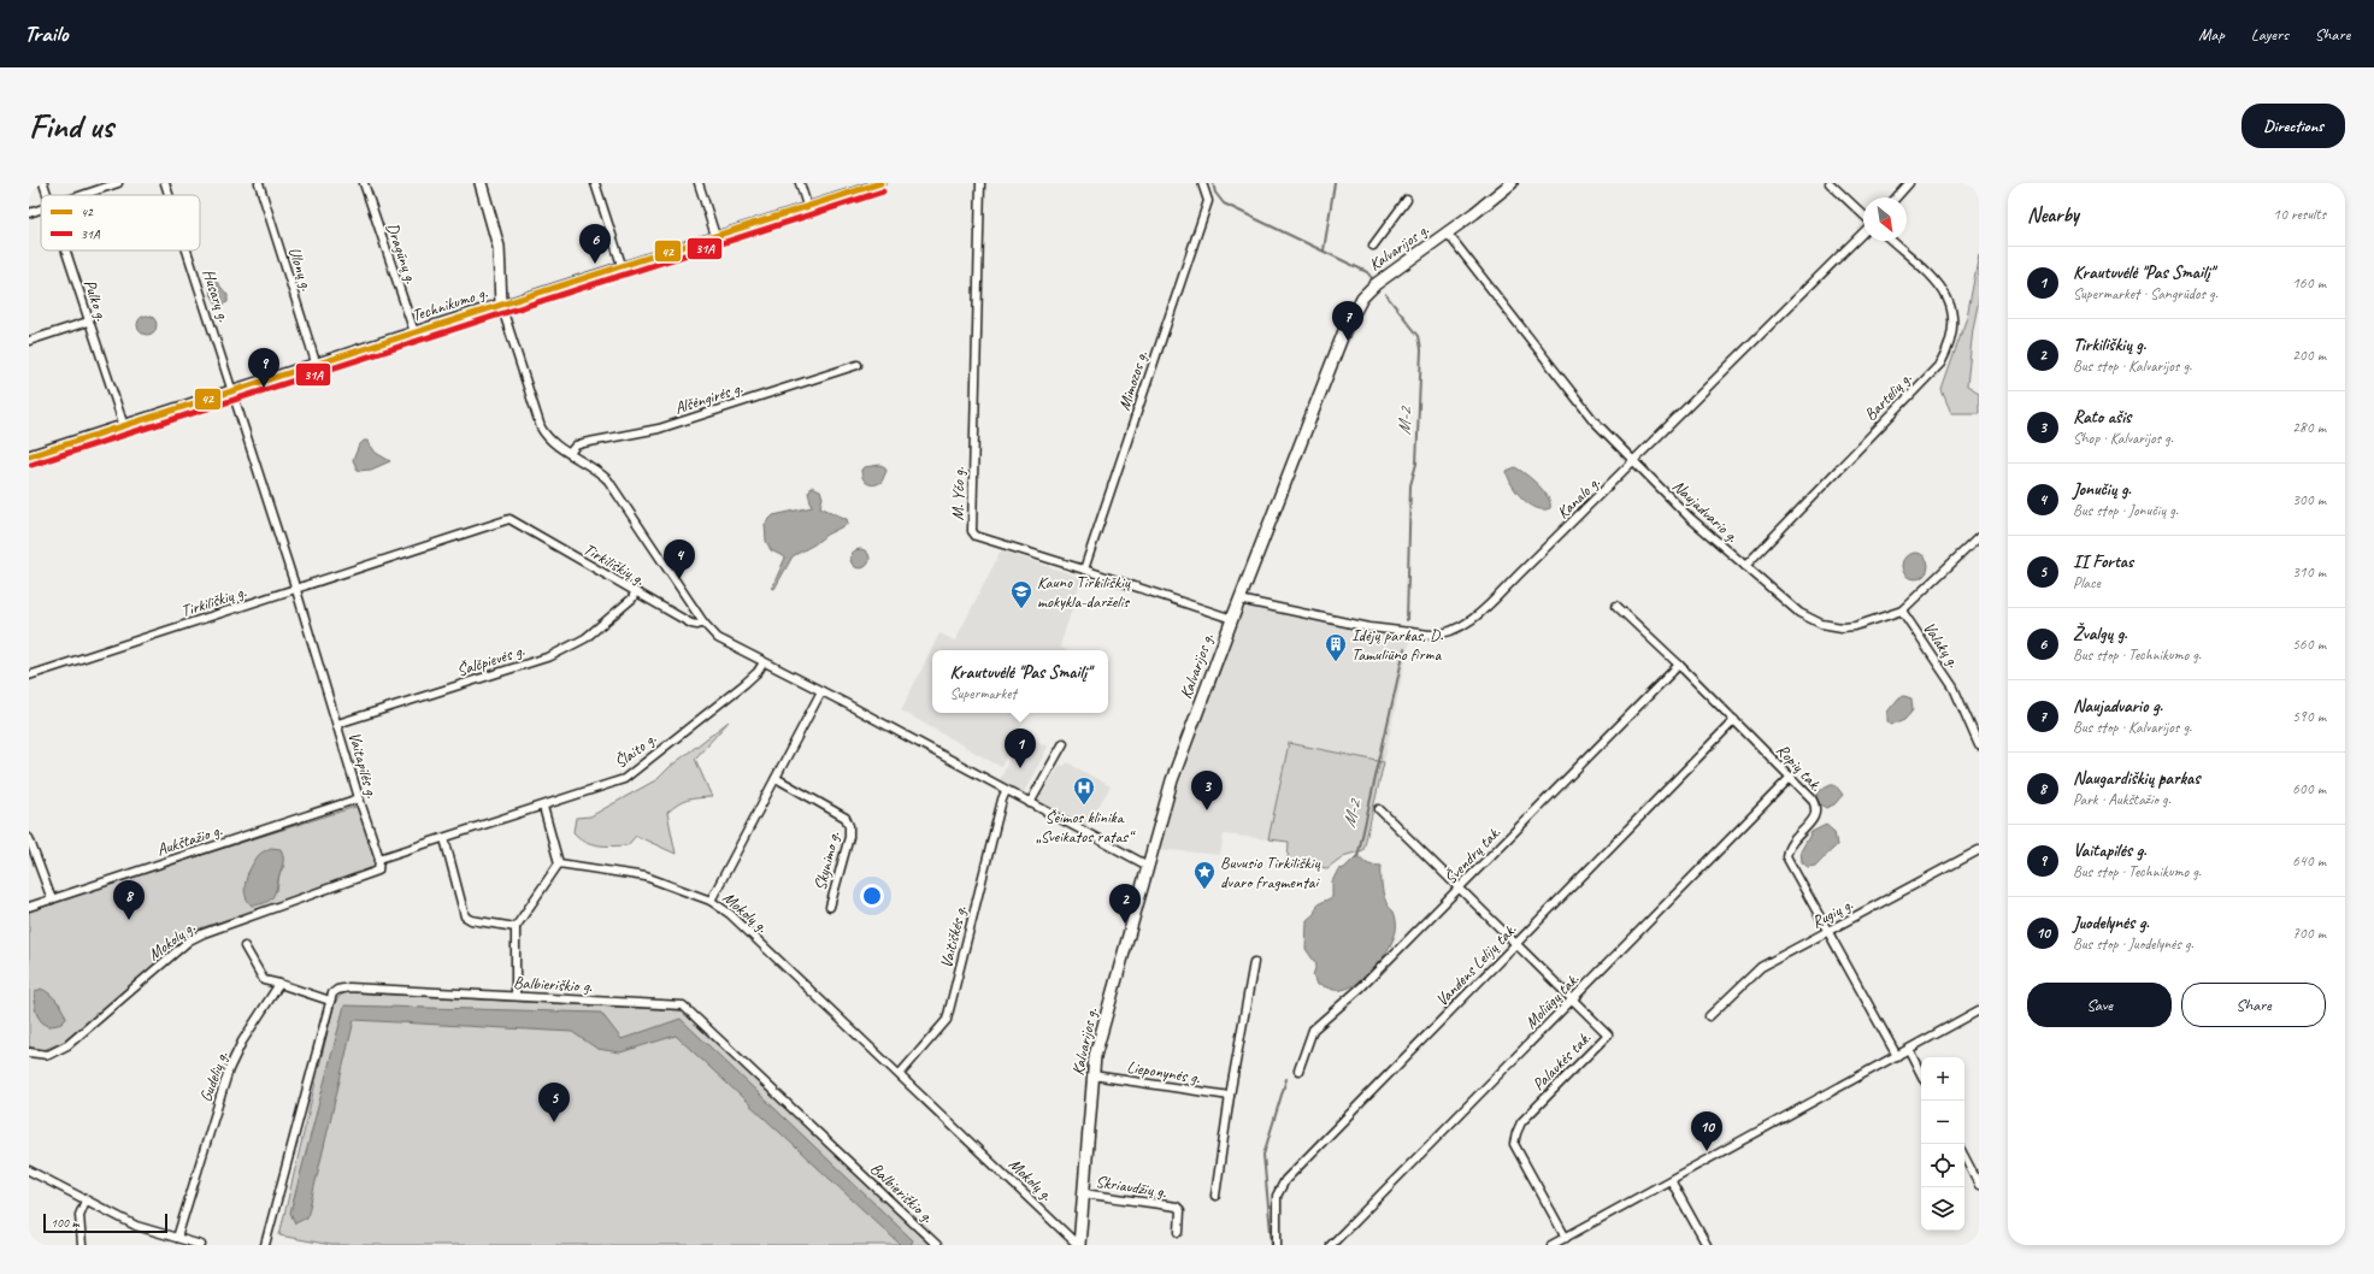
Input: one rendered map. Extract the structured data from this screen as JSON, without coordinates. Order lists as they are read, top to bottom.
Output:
{
  "streets": {
    "main road": ["Kalvarijos g.", "Technikumo g."],
    "street": [
      "Dragūnų g.",
      "Ulonų g.",
      "Husarų g.",
      "Pulko g.",
      "Mimozos g.",
      "Bartelių g.",
      "Alšėngirės g.",
      "M. Yčo g.",
      "Kanalo g.",
      "Naujadvario g.",
      "Tirkiliškių g.",
      "Valakų g.",
      "Šalčpievės g.",
      "Šlaito g.",
      "Vaitapilės g.",
      "Ropių tak.",
      "Aukštažio g.",
      "Švendrų tak.",
      "Skynimo g.",
      "Mokolų g.",
      "Rugių g.",
      "Vaitiškės g.",
      "Vandens Lelijų tak.",
      "Balbieriškio g.",
      "Moliūgų tak.",
      "Palaukės tak.",
      "Lieponynės g.",
      "Gudelių g.",
      "Skriaudžių g."
    ]
  },
  "crossings": [
    ["Kalvarijos g.", "M. Yčo g."],
    ["Kalvarijos g.", "Kanalo g."],
    ["Kalvarijos g.", "Naujadvario g."],
    ["Kalvarijos g.", "Mokolų g."],
    ["Kalvarijos g.", "Lieponynės g."],
    ["Kalvarijos g.", "Skriaudžių g."],
    ["Dragūnų g.", "Technikumo g."],
    ["Ulonų g.", "Technikumo g."],
    ["Husarų g.", "Technikumo g."],
    ["Husarų g.", "Vaitapilės g."],
    ["Pulko g.", "Technikumo g."],
    ["Technikumo g.", "Vaitapilės g."],
    ["Mimozos g.", "M. Yčo g."],
    ["Bartelių g.", "Naujadvario g."],
    ["Kanalo g.", "Naujadvario g."],
    ["Naujadvario g.", "Valakų g."],
    ["Tirkiliškių g.", "Šalčpievės g."],
    ["Tirkiliškių g.", "Vaitapilės g."],
    ["Šalčpievės g.", "Vaitapilės g."],
    ["Vaitapilės g.", "Aukštažio g."],
    ["Vaitapilės g.", "Mokolų g."],
    ["Ropių tak.", "Švendrų tak."],
    ["Ropių tak.", "Rugių g."],
    ["Ropių tak.", "Vandens Lelijų tak."],
    ["Ropių tak.", "Moliūgų tak."],
    ["Švendrų tak.", "Palaukės tak."],
    ["Mokolų g.", "Vaitiškės g."],
    ["Vandens Lelijų tak.", "Palaukės tak."],
    ["Moliūgų tak.", "Palaukės tak."]
  ],
  "water": ["M-2"],
  "places": {
    "school or university": ["Kauno Tirkiliškių mokykla-darželis"],
    "building": ["Idėjų parkas, D. Tamuliūno firma"],
    "hospital": ["Šeimos klinika „Sveikatos ratas“"],
    "place": ["Buvusio Tirkiliškių dvaro fragmentai"]
  },
  "lines": ["transit line 42", "transit line 31A"],
  "legend": ["42", "31A"],
  "scale_bar": "100 m",
  "north": "bottom right",
  "page": {
    "header": "Trailo",
    "nav": ["Map", "Layers", "Share"],
    "buttons": [
      "Directions",
      ["Save", "Share"]
    ],
    "title": "Find us",
    "heading": ["Nearby", "10 results"],
    "pins": [
      "6",
      "7",
      "9",
      "4",
      "1",
      "3",
      "8",
      "2",
      "5",
      "10"
    ],
    "list": [
      {
        "mark": "1",
        "name": "Krautuvėlė \"Pas Smailį\"",
        "note": "Supermarket · Sangrūdos g.",
        "value": "160 m"
      },
      {
        "mark": "2",
        "name": "Tirkiliškių g.",
        "note": "Bus stop · Kalvarijos g.",
        "value": "200 m"
      },
      {
        "mark": "3",
        "name": "Rato ašis",
        "note": "Shop · Kalvarijos g.",
        "value": "280 m"
      },
      {
        "mark": "4",
        "name": "Jonučių g.",
        "note": "Bus stop · Jonučių g.",
        "value": "300 m"
      },
      {
        "mark": "5",
        "name": "II Fortas",
        "note": "Place",
        "value": "310 m"
      },
      {
        "mark": "6",
        "name": "Žvalgų g.",
        "note": "Bus stop · Technikumo g.",
        "value": "560 m"
      },
      {
        "mark": "7",
        "name": "Naujadvario g.",
        "note": "Bus stop · Kalvarijos g.",
        "value": "590 m"
      },
      {
        "mark": "8",
        "name": "Naugardiškių parkas",
        "note": "Park · Aukštažio g.",
        "value": "600 m"
      },
      {
        "mark": "9",
        "name": "Vaitapilės g.",
        "note": "Bus stop · Technikumo g.",
        "value": "640 m"
      },
      {
        "mark": "10",
        "name": "Juodelynės g.",
        "note": "Bus stop · Juodelynės g.",
        "value": "700 m"
      }
    ],
    "popup": ["Krautuvėlė \"Pas Smailį\"", "Supermarket"],
    "map_buttons": ["+", "−"],
    "scale": "100 m"
  }
}
